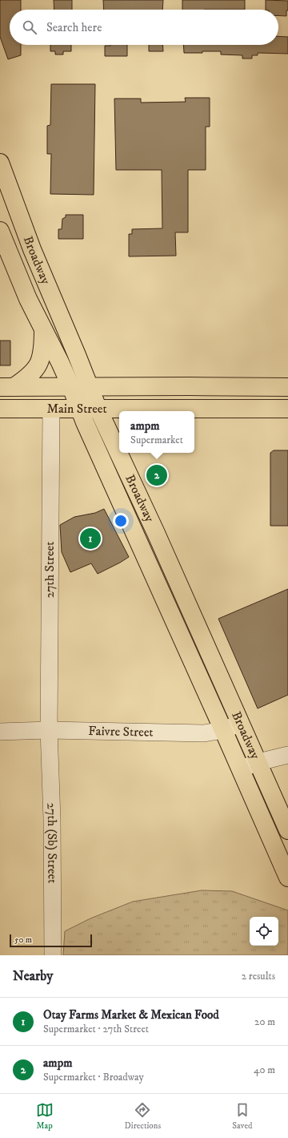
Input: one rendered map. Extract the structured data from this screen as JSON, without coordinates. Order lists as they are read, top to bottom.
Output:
{
  "streets": {
    "main road": ["Broadway", "Main Street"],
    "street": ["27th Street", "Faivre Street", "27th (Sb) Street"]
  },
  "crossings": [
    ["Broadway", "Main Street"],
    ["Broadway", "Faivre Street"],
    ["Main Street", "27th Street"],
    ["27th Street", "Faivre Street"],
    ["27th Street", "27th (Sb) Street"],
    ["Faivre Street", "27th (Sb) Street"]
  ],
  "scale_bar": "50 m",
  "page": {
    "search": "Search here",
    "popup": ["ampm", "Supermarket"],
    "pins": ["2", "1"],
    "scale": "50 m",
    "heading": ["Nearby", "2 results"],
    "list": [
      {
        "mark": "1",
        "name": "Otay Farms Market & Mexican Food",
        "note": "Supermarket · 27th Street",
        "value": "20 m"
      },
      {
        "mark": "2",
        "name": "ampm",
        "note": "Supermarket · Broadway",
        "value": "40 m"
      }
    ],
    "nav": ["Map", "Directions", "Saved"]
  }
}
